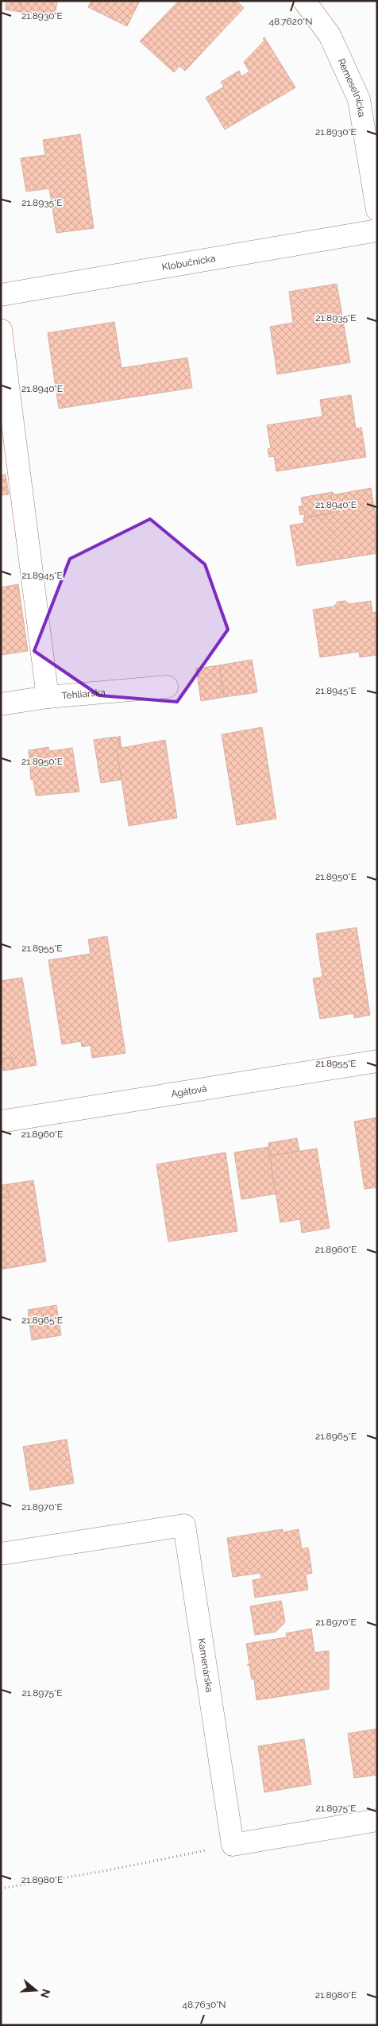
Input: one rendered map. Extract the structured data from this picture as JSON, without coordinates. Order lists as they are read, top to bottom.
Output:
{
  "streets": {
    "street": [
      "Remeselnícka",
      "Klobučnícka",
      "Tehliarska",
      "Agátová",
      "Kamenárska"
    ]
  },
  "north": "right",
  "coordinates": [
    "21.8930°E",
    "48.7620°N",
    "21.8935°E",
    "21.8940°E",
    "21.8945°E",
    "21.8950°E",
    "21.8955°E",
    "21.8960°E",
    "21.8965°E",
    "21.8970°E",
    "21.8975°E",
    "21.8980°E",
    "48.7630°N"
  ]
}
